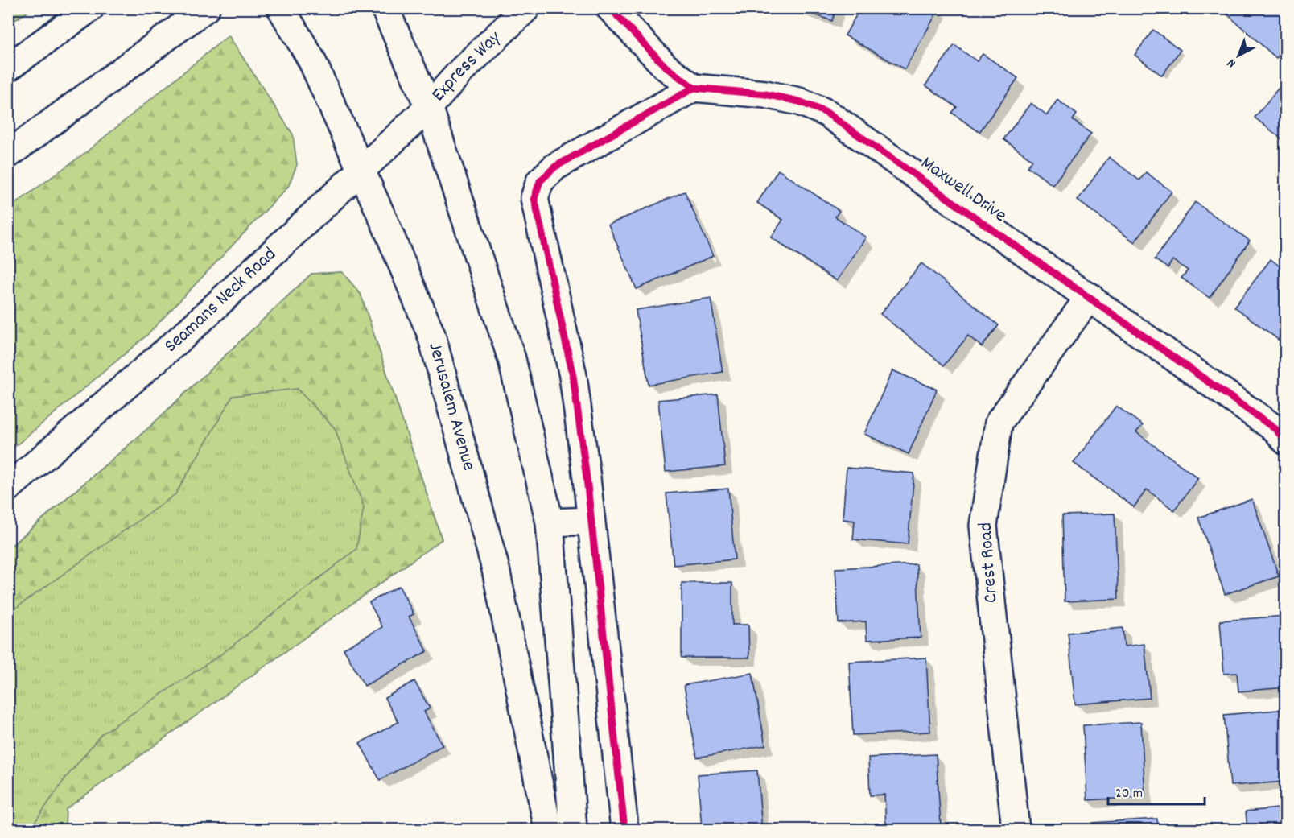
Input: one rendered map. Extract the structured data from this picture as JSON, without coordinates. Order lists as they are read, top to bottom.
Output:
{
  "streets": {
    "main road": [
      "Express Way",
      "Maxwell Drive",
      "Seamans Neck Road",
      "Jerusalem Avenue",
      "Crest Road"
    ]
  },
  "crossings": [
    ["Express Way", "Seamans Neck Road"],
    ["Maxwell Drive", "Crest Road"],
    ["Seamans Neck Road", "Jerusalem Avenue"]
  ],
  "scale_bar": "20 m",
  "north": "bottom left"
}
